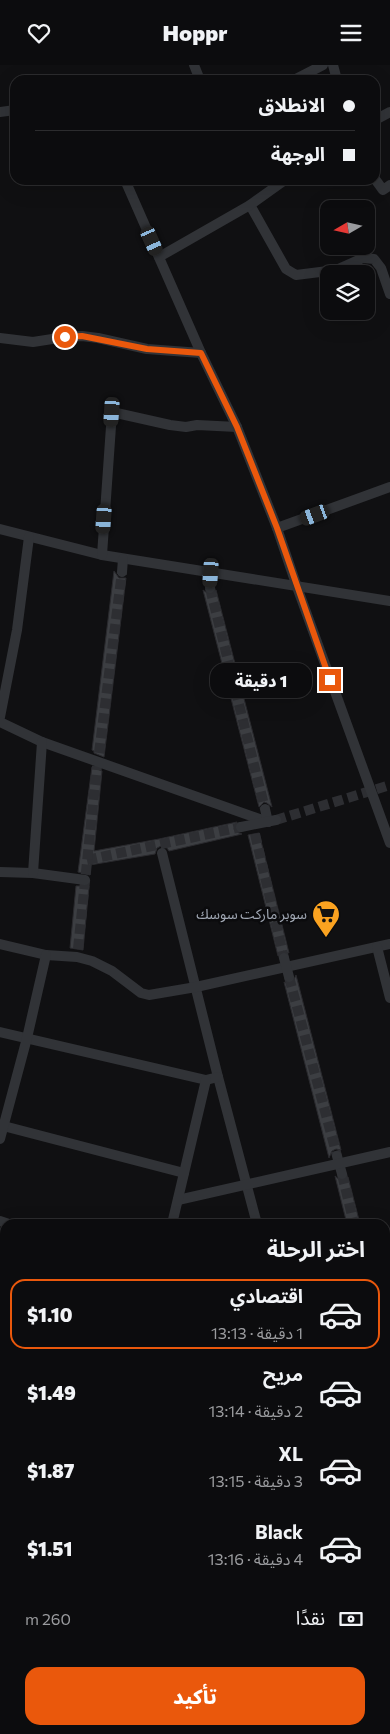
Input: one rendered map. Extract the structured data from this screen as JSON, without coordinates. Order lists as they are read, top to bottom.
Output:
{
  "places": {
    "supermarket": ["سوبر ماركت سوسك"]
  },
  "north": "left",
  "page": {
    "header": "Hoppr",
    "banner": ["الانطلاق", "الوجهة"],
    "bubble": "1 دقيقة",
    "heading": "اختر الرحلة",
    "list": [
      {
        "name": "اقتصادي",
        "note": "1 دقيقة · 13:13",
        "value": "$1.10"
      },
      {
        "name": "مريح",
        "note": "2 دقيقة · 13:14",
        "value": "$1.49"
      },
      {
        "name": "XL",
        "note": "3 دقيقة · 13:15",
        "value": "$1.87"
      },
      {
        "name": "Black",
        "note": "4 دقيقة · 13:16",
        "value": "$1.51"
      }
    ],
    "pay": ["نقدًا", "260 m"],
    "buttons": "تأكيد"
  }
}
